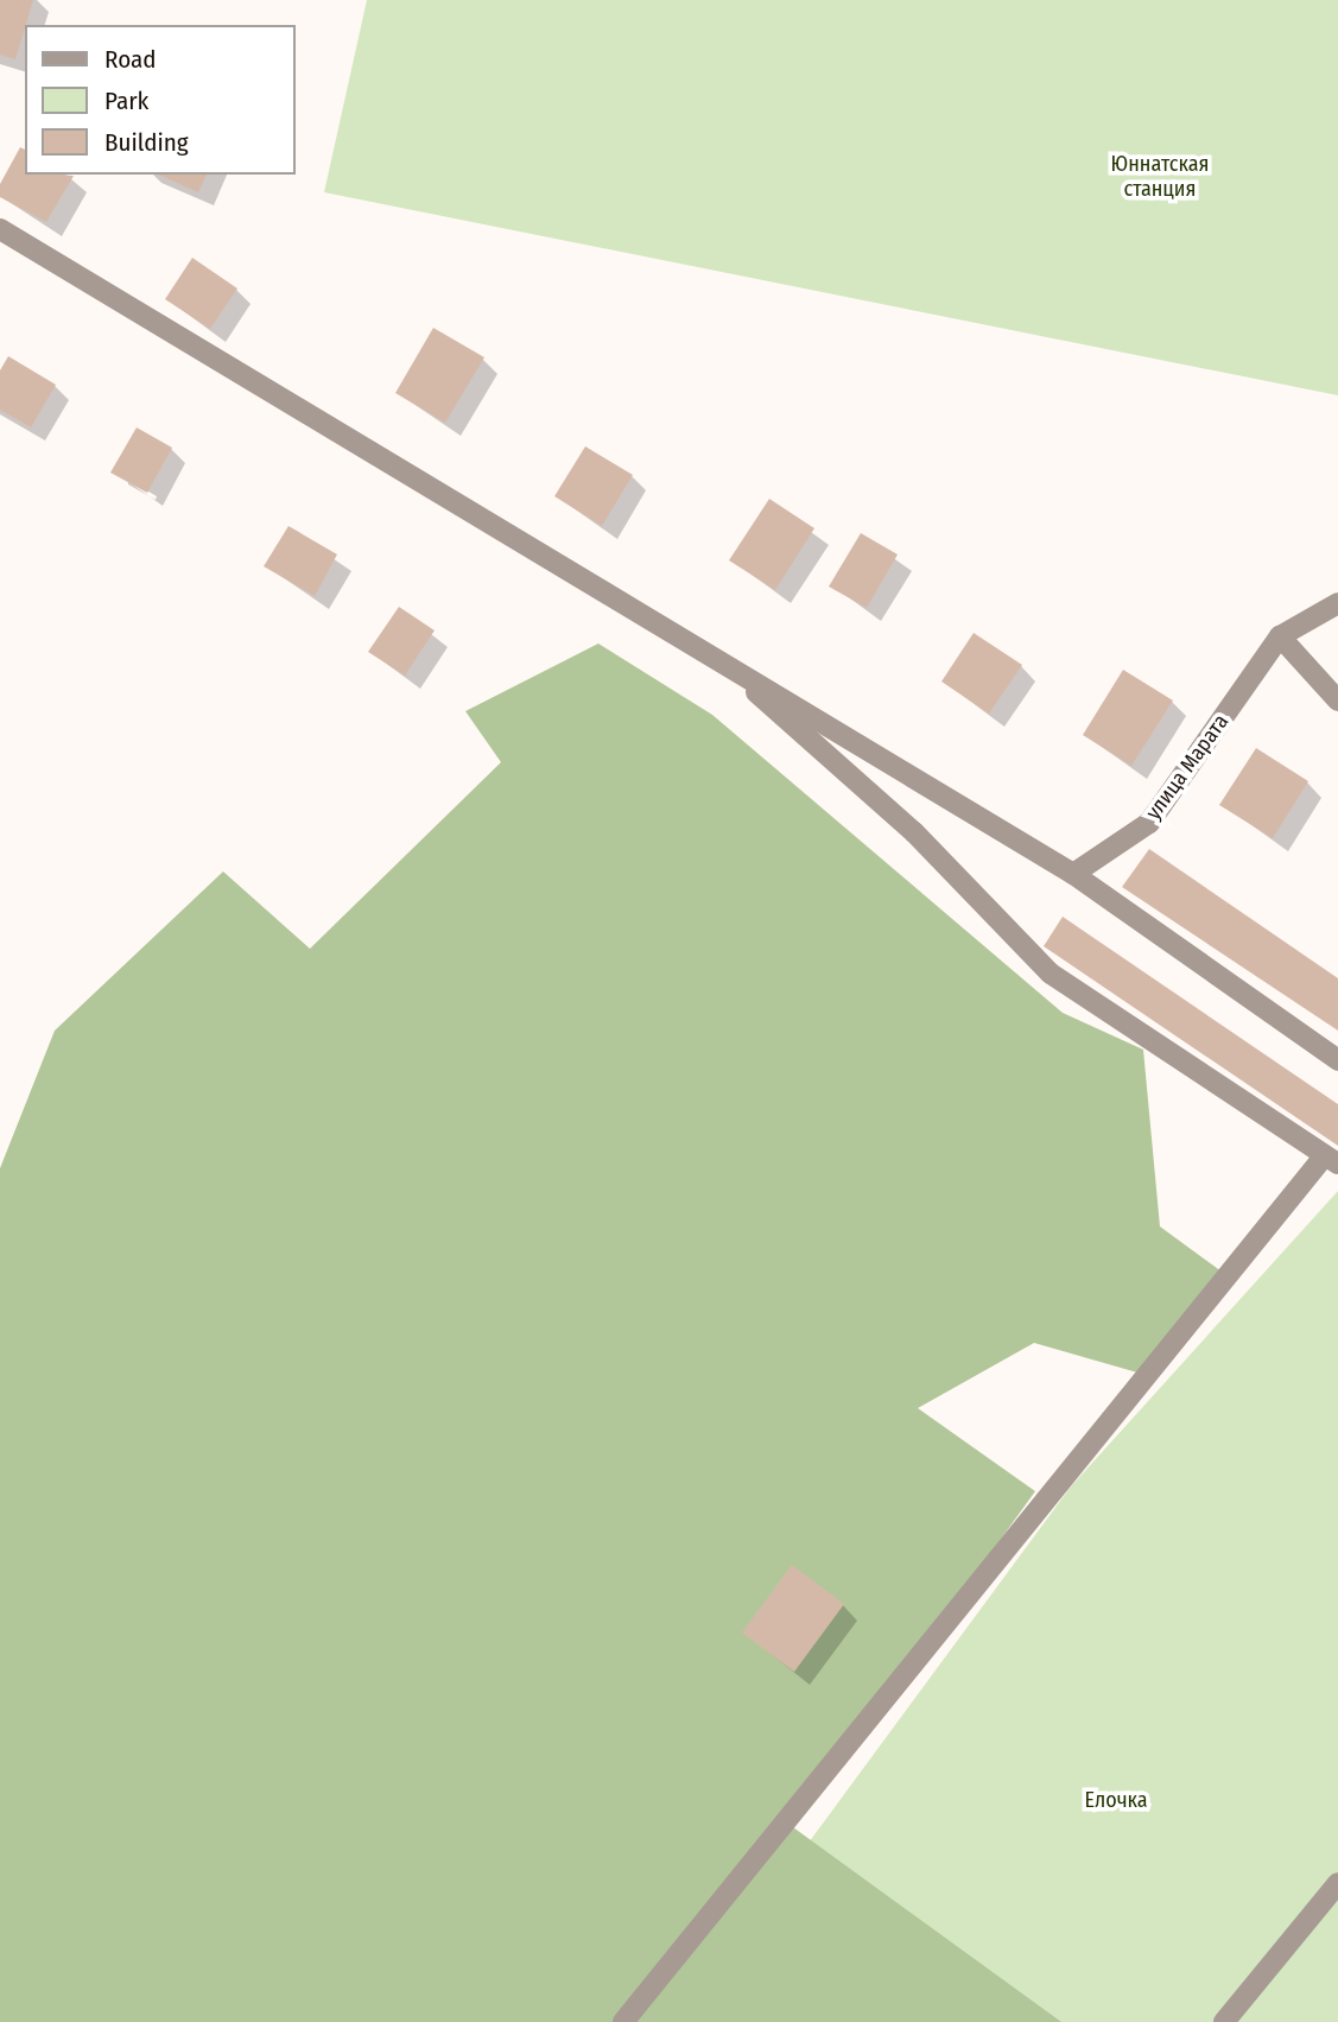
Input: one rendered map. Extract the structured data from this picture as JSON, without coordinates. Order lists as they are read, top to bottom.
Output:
{
  "streets": {
    "street": ["улица Марата"]
  },
  "parks": ["Юннатская станция", "Елочка"],
  "legend": ["Road", "Park", "Building"]
}
